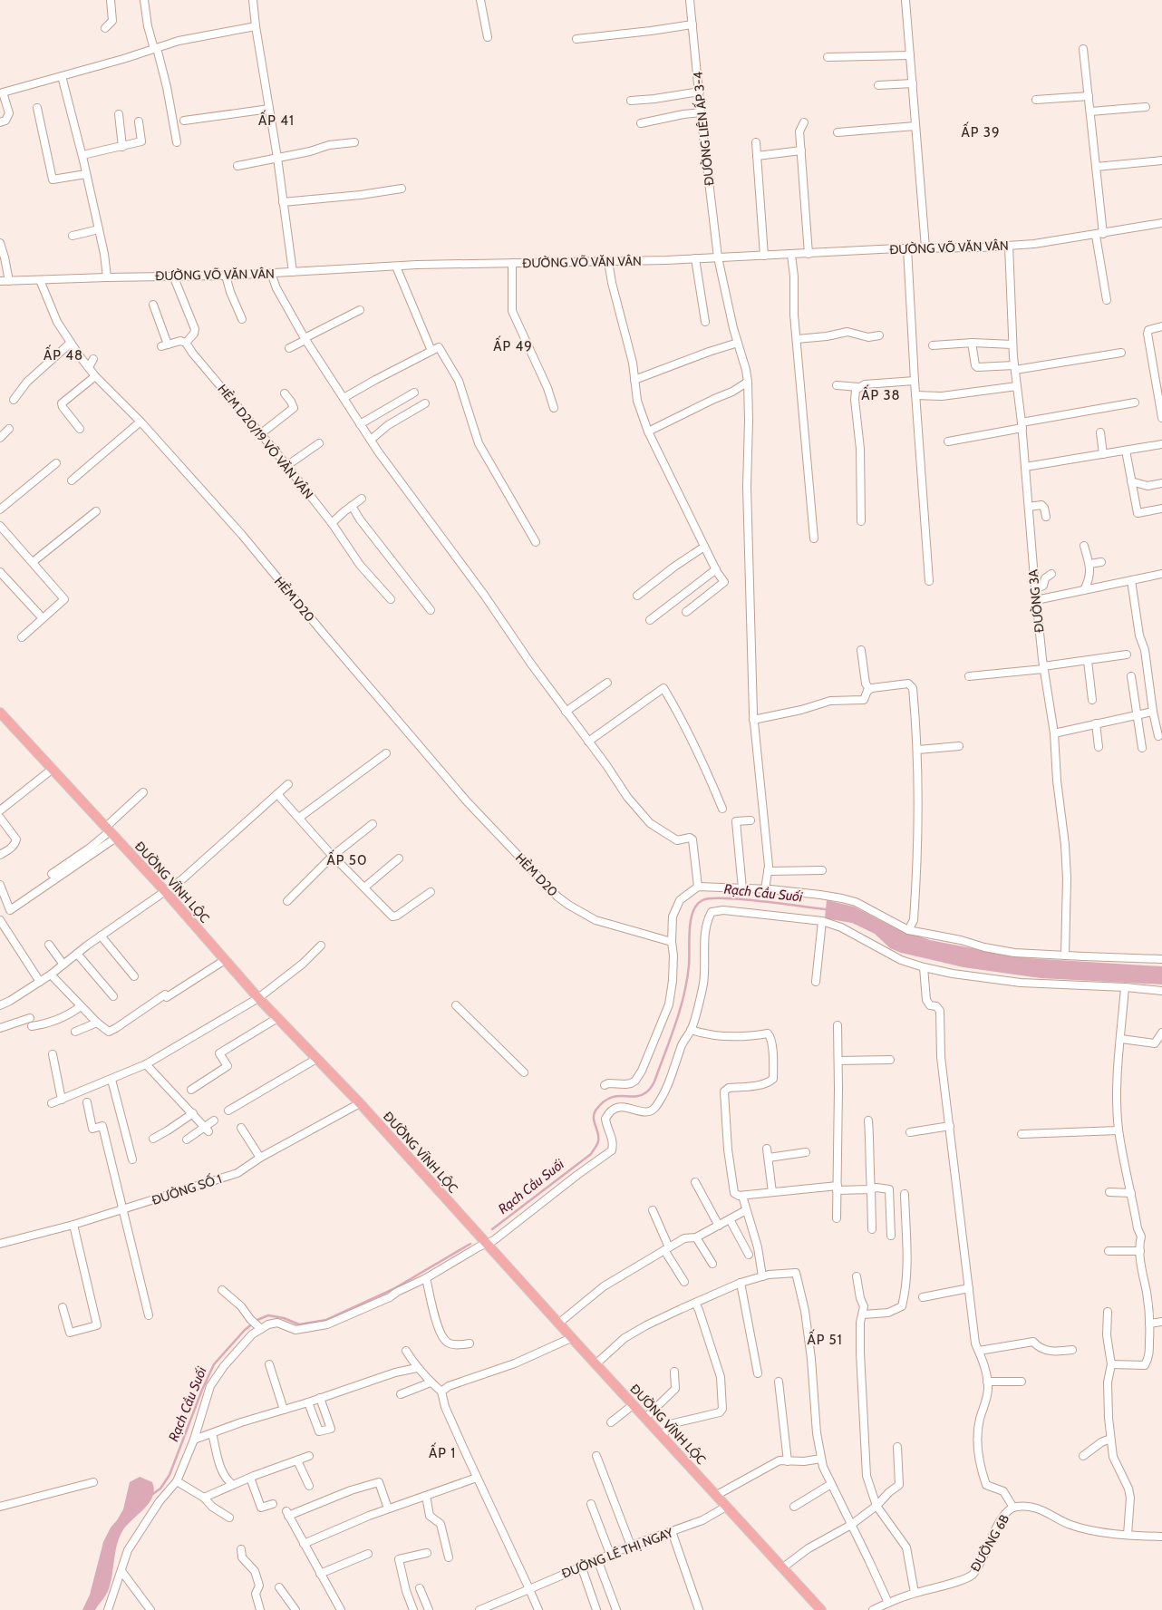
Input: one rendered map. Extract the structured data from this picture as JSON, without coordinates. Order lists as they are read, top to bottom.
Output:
{
  "streets": {
    "main road": ["ĐƯỜNG VĨNH LỘC"],
    "street": [
      "ĐƯỜNG LIÊN ẤP 3-4",
      "ĐƯỜNG VÕ VĂN VÂN",
      "HẺM D20/19 VÕ VĂN VÂN",
      "HẺM D20",
      "ĐƯỜNG 3A",
      "ĐƯỜNG SỐ 1",
      "ĐƯỜNG 6B",
      "ĐƯỜNG LÊ THỊ NGAY"
    ]
  },
  "crossings": [
    ["ĐƯỜNG LIÊN ẤP 3-4", "ĐƯỜNG VÕ VĂN VÂN"],
    ["ĐƯỜNG VÕ VĂN VÂN", "HẺM D20"],
    ["ĐƯỜNG VÕ VĂN VÂN", "ĐƯỜNG 3A"],
    ["ĐƯỜNG VĨNH LỘC", "ĐƯỜNG SỐ 1"],
    ["ĐƯỜNG VĨNH LỘC", "ĐƯỜNG LÊ THỊ NGAY"]
  ],
  "districts": [
    "ẤP 41",
    "ẤP 39",
    "ẤP 49",
    "ẤP 48",
    "ẤP 38",
    "ẤP 50",
    "ẤP 51",
    "ẤP 1"
  ],
  "water": ["Rạch Cầu Suối"]
}
